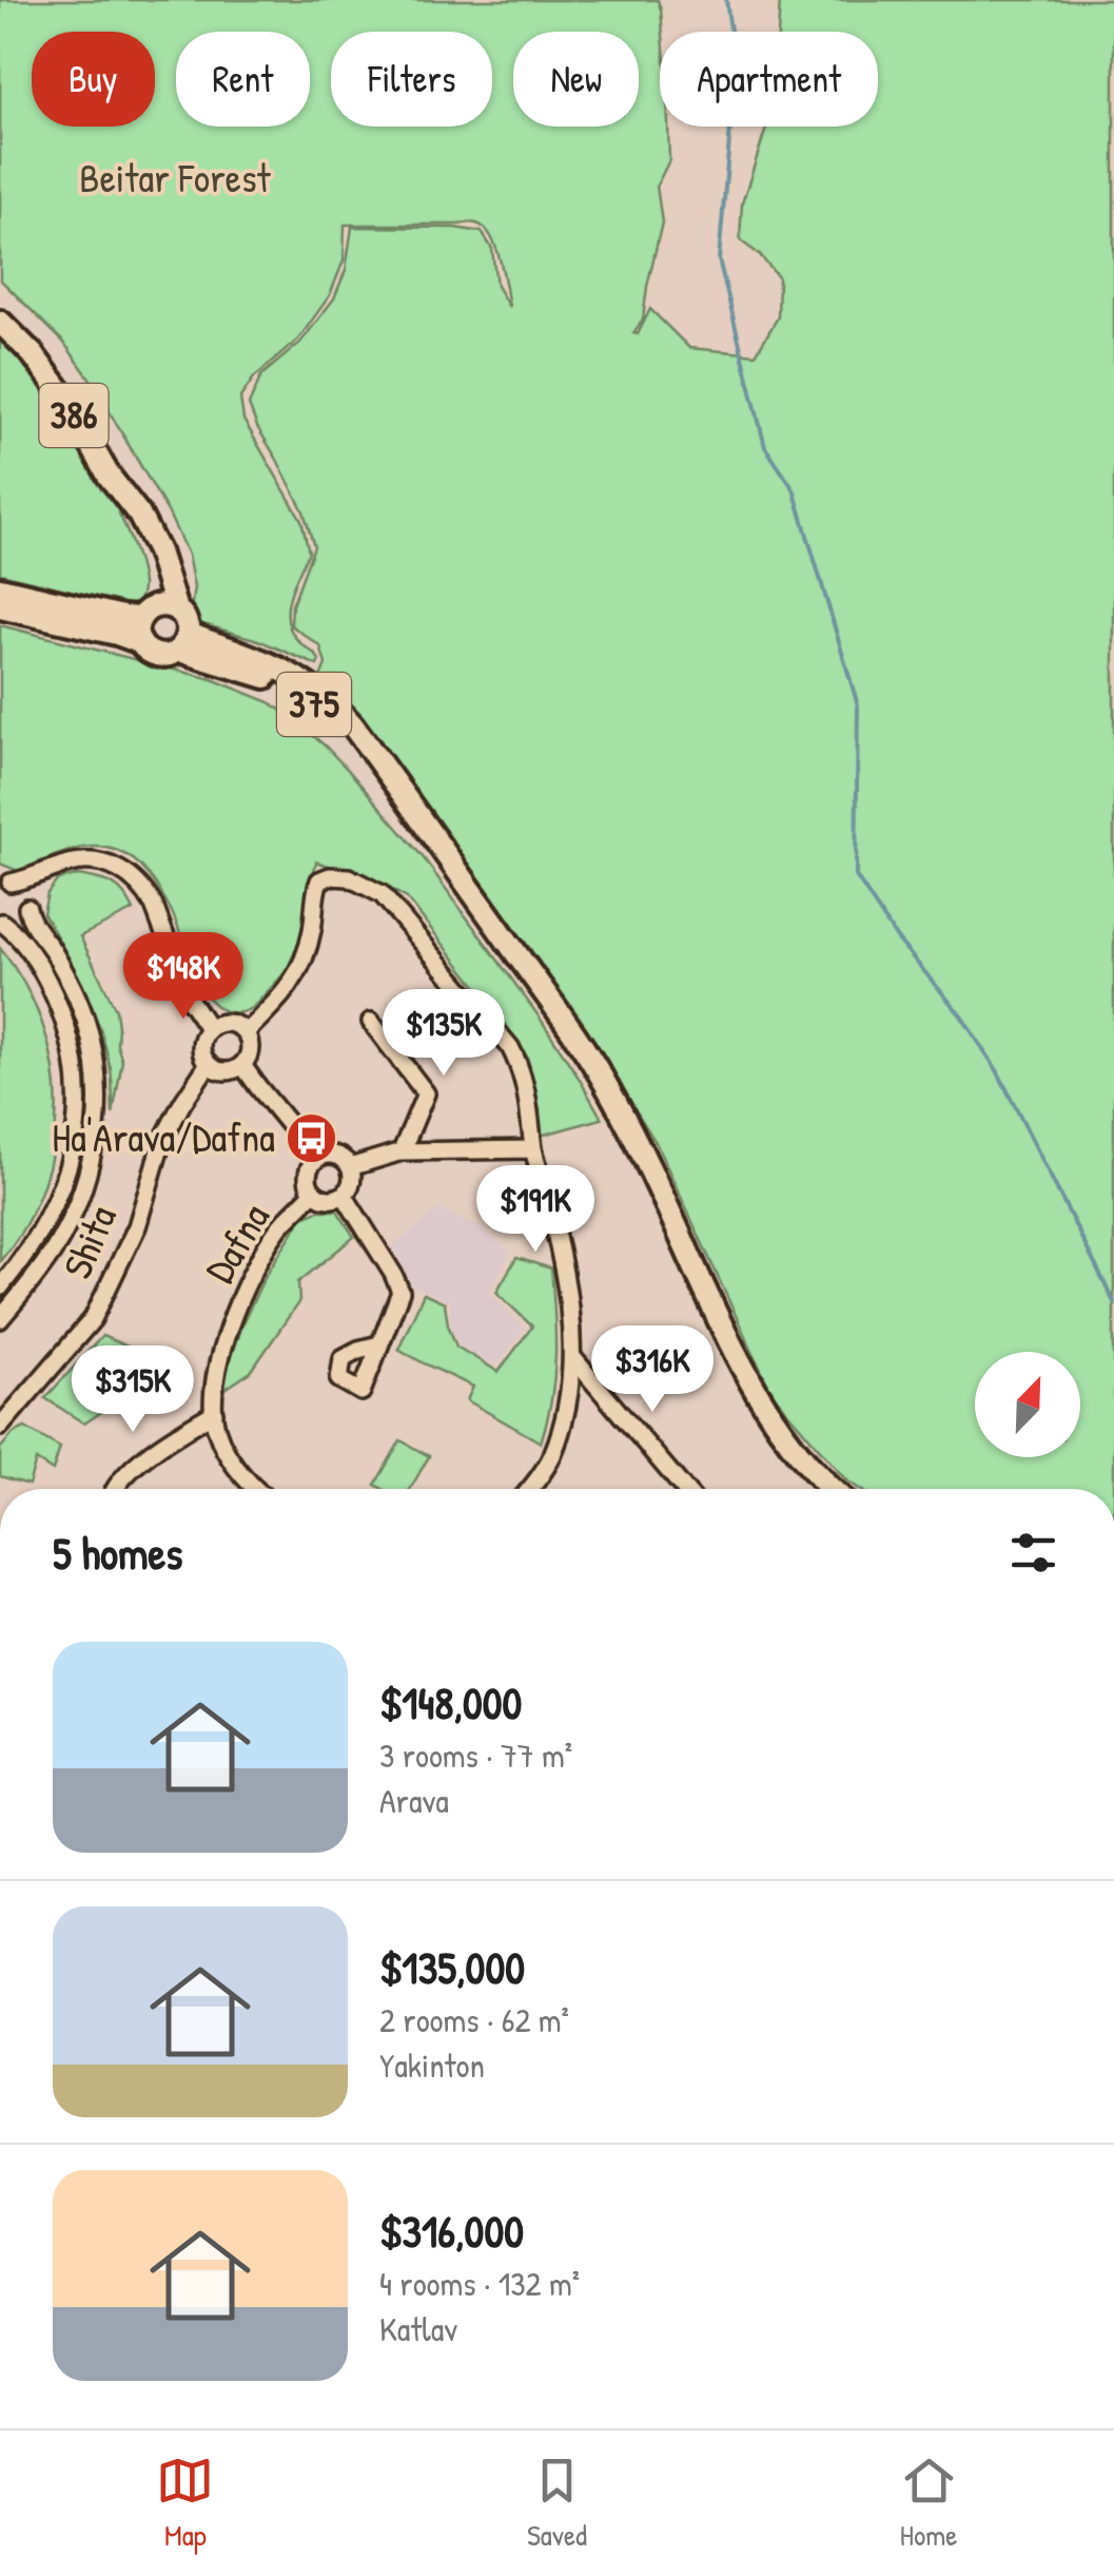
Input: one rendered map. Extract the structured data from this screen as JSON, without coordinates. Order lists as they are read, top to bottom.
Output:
{
  "streets": {
    "main road": ["386", "375"],
    "street": ["Shita", "Dafna"]
  },
  "crossings": [
    ["386", "375"]
  ],
  "parks": ["Beitar Forest"],
  "places": {
    "bus stop": ["Ha'Arava/Dafna"]
  },
  "north": "top right",
  "page": {
    "chip": [
      "Buy",
      "Rent",
      "Filters",
      "New",
      "Apartment"
    ],
    "price": [
      "$148K",
      "$135K",
      "$191K",
      "$316K",
      "$315K"
    ],
    "heading": "5 homes",
    "list": [
      {
        "name": "$148,000",
        "note": "3 rooms · 77 m² · Arava"
      },
      {
        "name": "$135,000",
        "note": "2 rooms · 62 m² · Yakinton"
      },
      {
        "name": "$316,000",
        "note": "4 rooms · 132 m² · Katlav"
      }
    ],
    "tabs": ["Map", "Saved", "Home"]
  }
}
